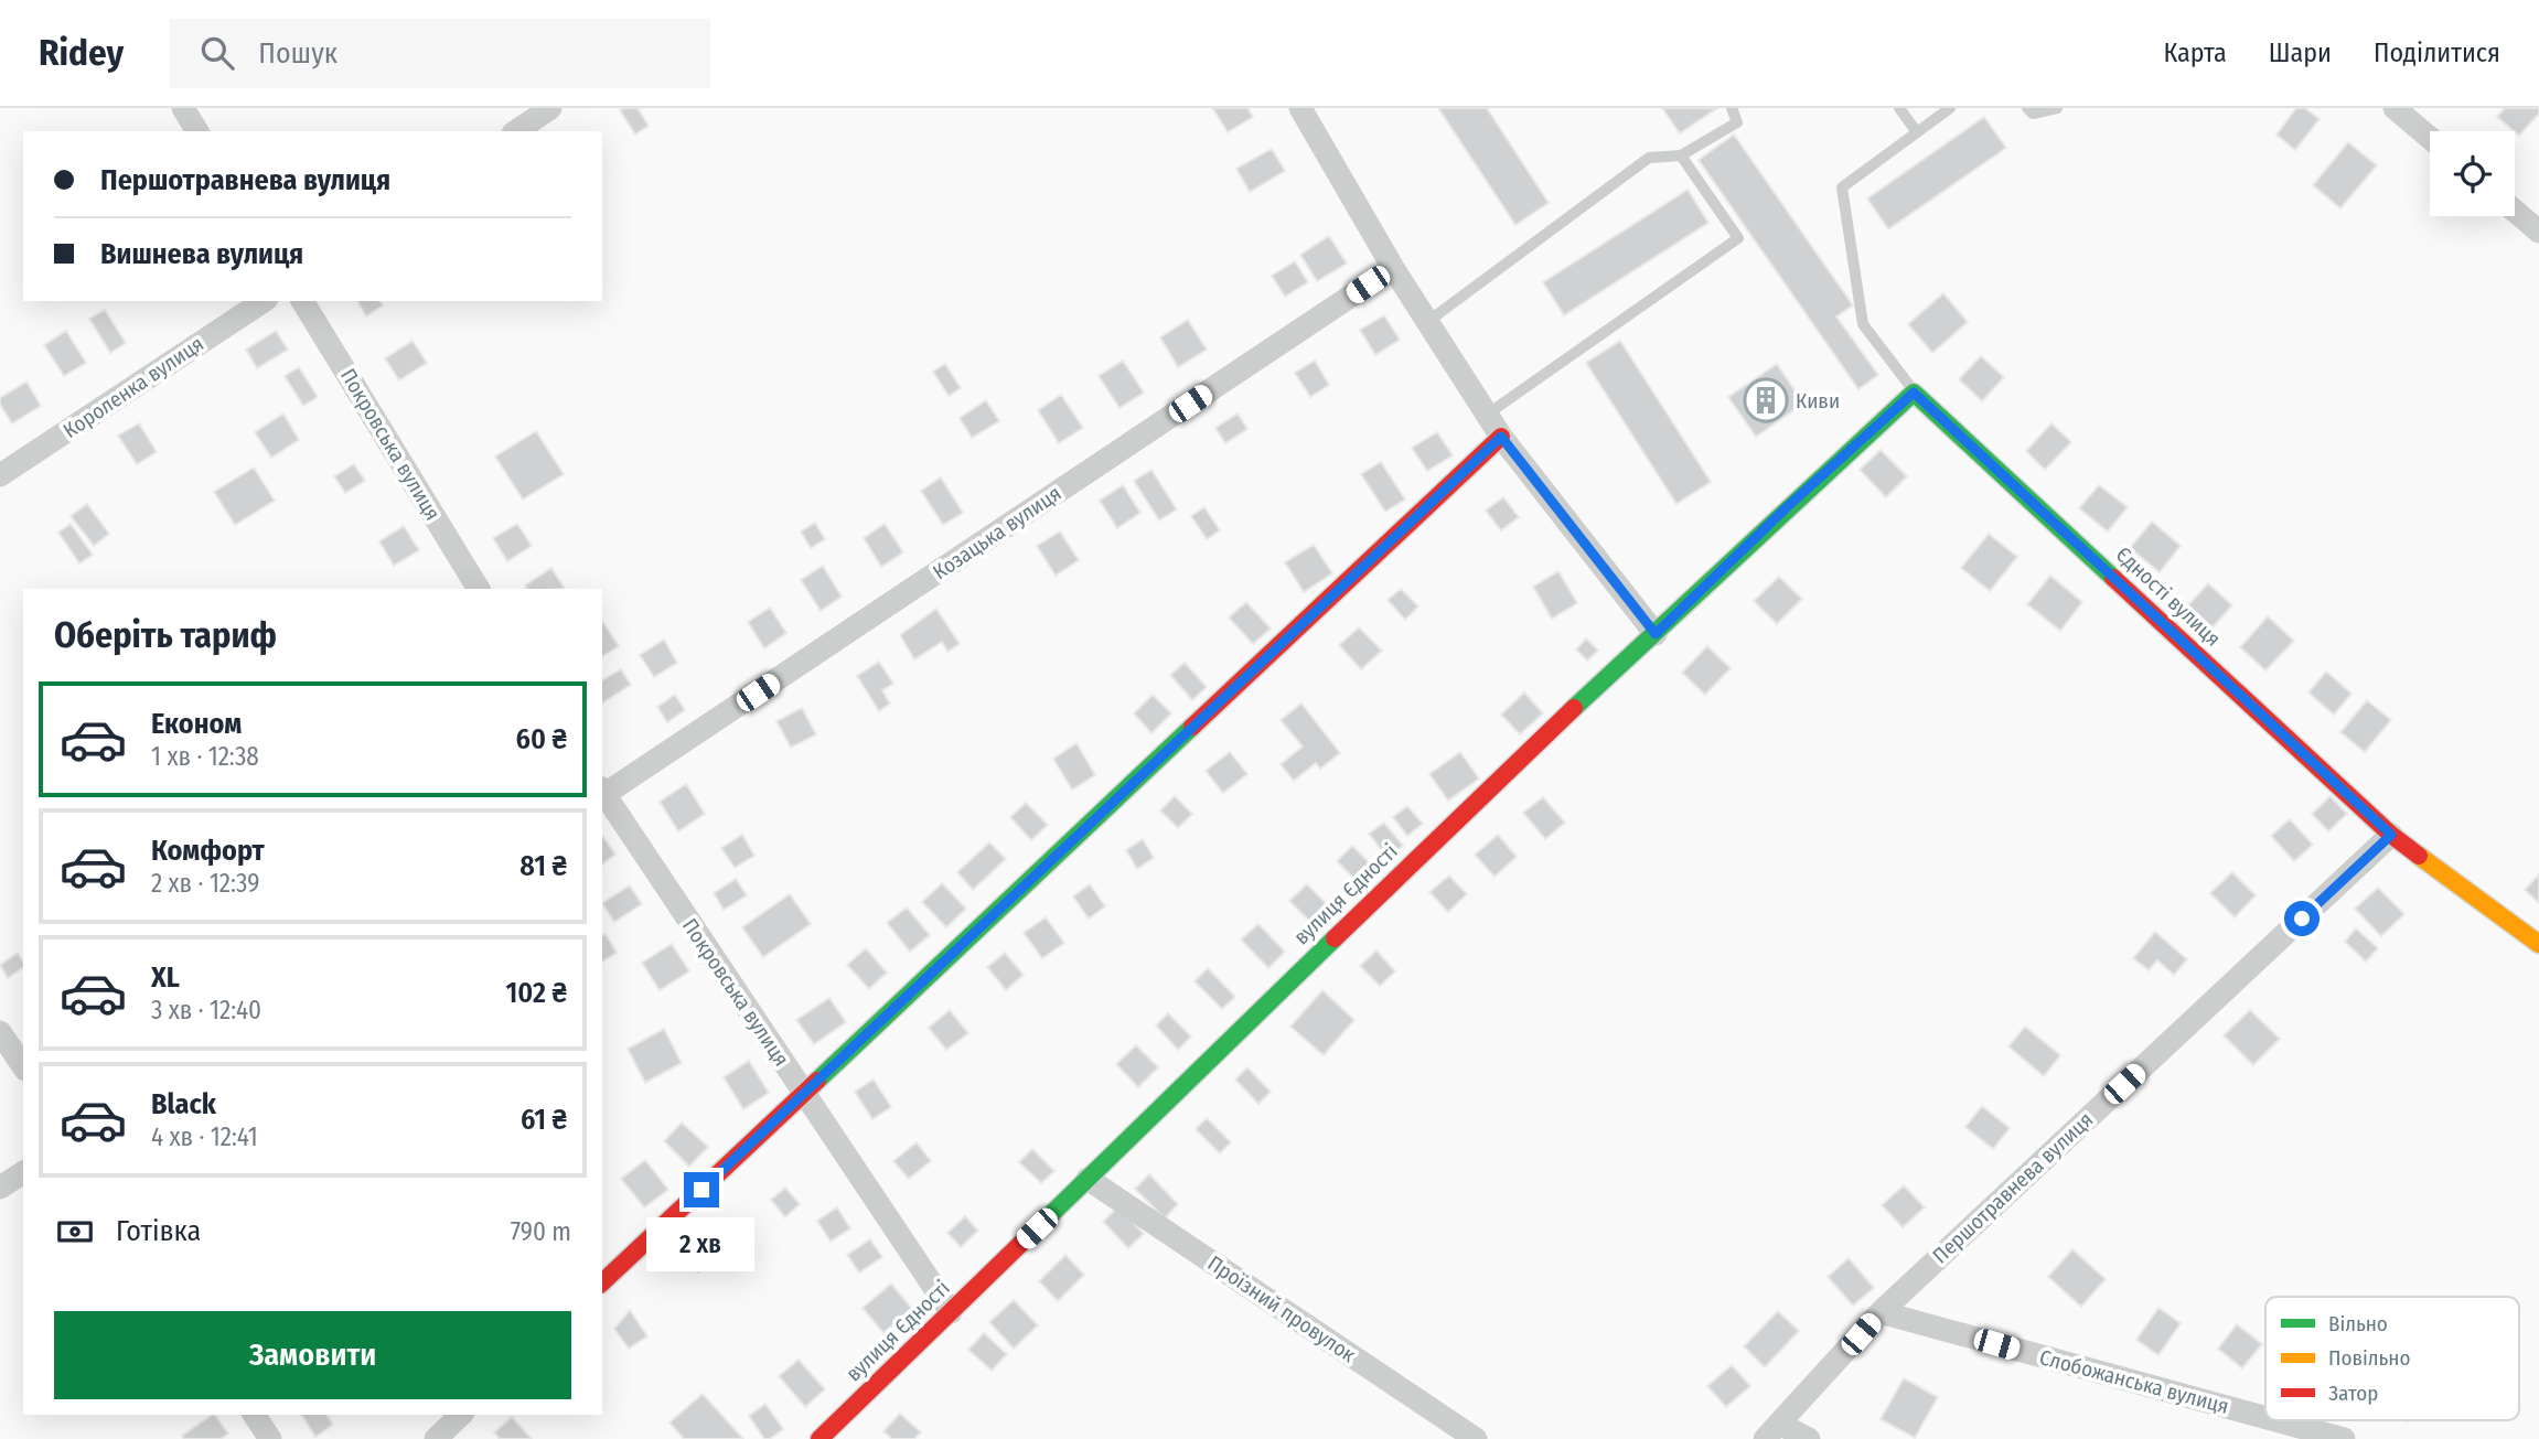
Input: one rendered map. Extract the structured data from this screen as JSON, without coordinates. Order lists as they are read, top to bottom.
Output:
{
  "streets": {
    "street": [
      "Короленка вулиця",
      "Покровська вулиця",
      "Козацька вулиця",
      "Єдності вулиця",
      "вулиця Єдності",
      "Першотравнева вулиця",
      "Проїзний провулок",
      "Слобожанська вулиця"
    ]
  },
  "crossings": [
    ["Покровська вулиця", "Козацька вулиця"],
    ["Покровська вулиця", "вулиця Єдності"],
    ["Єдності вулиця", "вулиця Єдності"],
    ["Єдності вулиця", "Першотравнева вулиця"],
    ["вулиця Єдності", "Проїзний провулок"],
    ["Першотравнева вулиця", "Слобожанська вулиця"]
  ],
  "places": {
    "building": ["Киви"]
  },
  "legend": ["Вільно", "Повільно", "Затор"],
  "page": {
    "header": "Ridey",
    "search": "Пошук",
    "nav": ["Карта", "Шари", "Поділитися"],
    "banner": ["Першотравнева вулиця", "Вишнева вулиця"],
    "heading": "Оберіть тариф",
    "list": [
      {
        "name": "Економ",
        "note": "1 хв · 12:38",
        "value": "60 ₴"
      },
      {
        "name": "Комфорт",
        "note": "2 хв · 12:39",
        "value": "81 ₴"
      },
      {
        "name": "XL",
        "note": "3 хв · 12:40",
        "value": "102 ₴"
      },
      {
        "name": "Black",
        "note": "4 хв · 12:41",
        "value": "61 ₴"
      }
    ],
    "pay": ["Готівка", "790 m"],
    "bubble": "2 хв",
    "buttons": "Замовити"
  }
}
